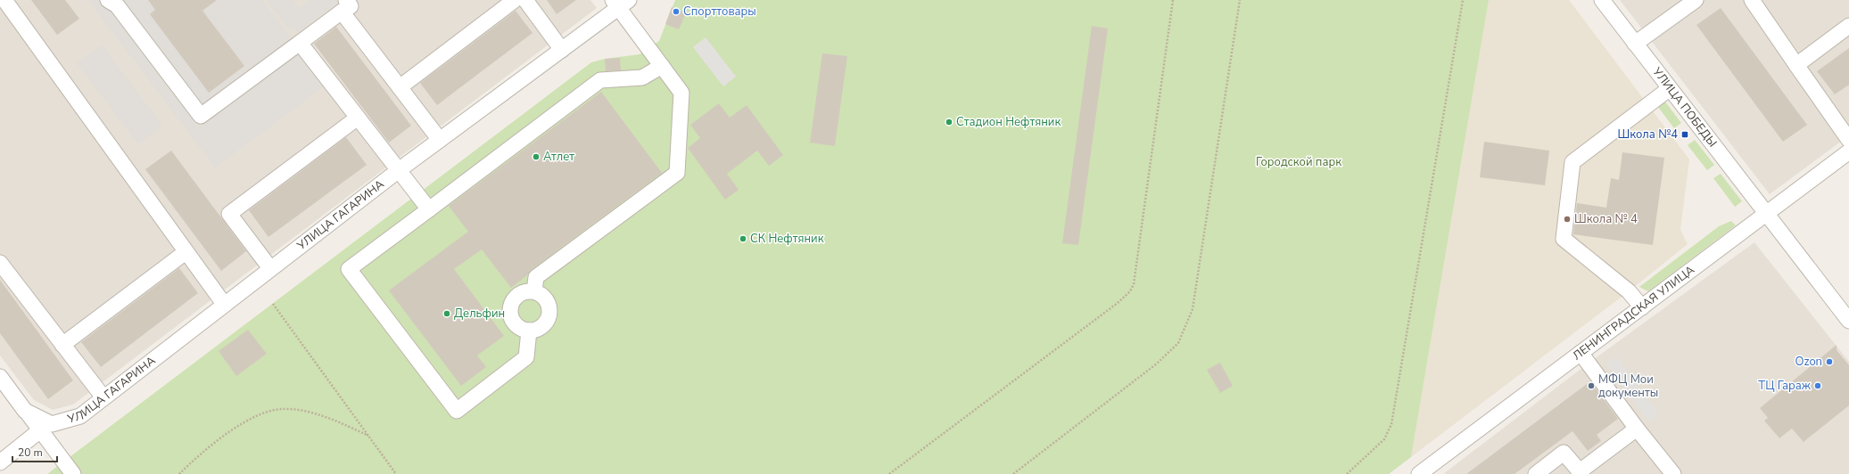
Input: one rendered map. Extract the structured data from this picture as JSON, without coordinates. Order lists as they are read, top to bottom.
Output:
{
  "streets": {
    "street": ["УЛИЦА ПОБЕДЫ", "УЛИЦА ГАГАРИНА", "ЛЕНИНГРАДСКАЯ УЛИЦА"]
  },
  "crossings": [
    ["УЛИЦА ПОБЕДЫ", "ЛЕНИНГРАДСКАЯ УЛИЦА"]
  ],
  "parks": ["Городской парк"],
  "places": {
    "other": [
      "Спорттовары",
      "Стадион Нефтяник",
      "Атлет",
      "Школа № 4",
      "СК Нефтяник",
      "Дельфин",
      "Ozon",
      "МФЦ Мои документы",
      "ТЦ Гараж"
    ],
    "transit": ["Школа №4"]
  },
  "scale_bar": "20 m"
}
